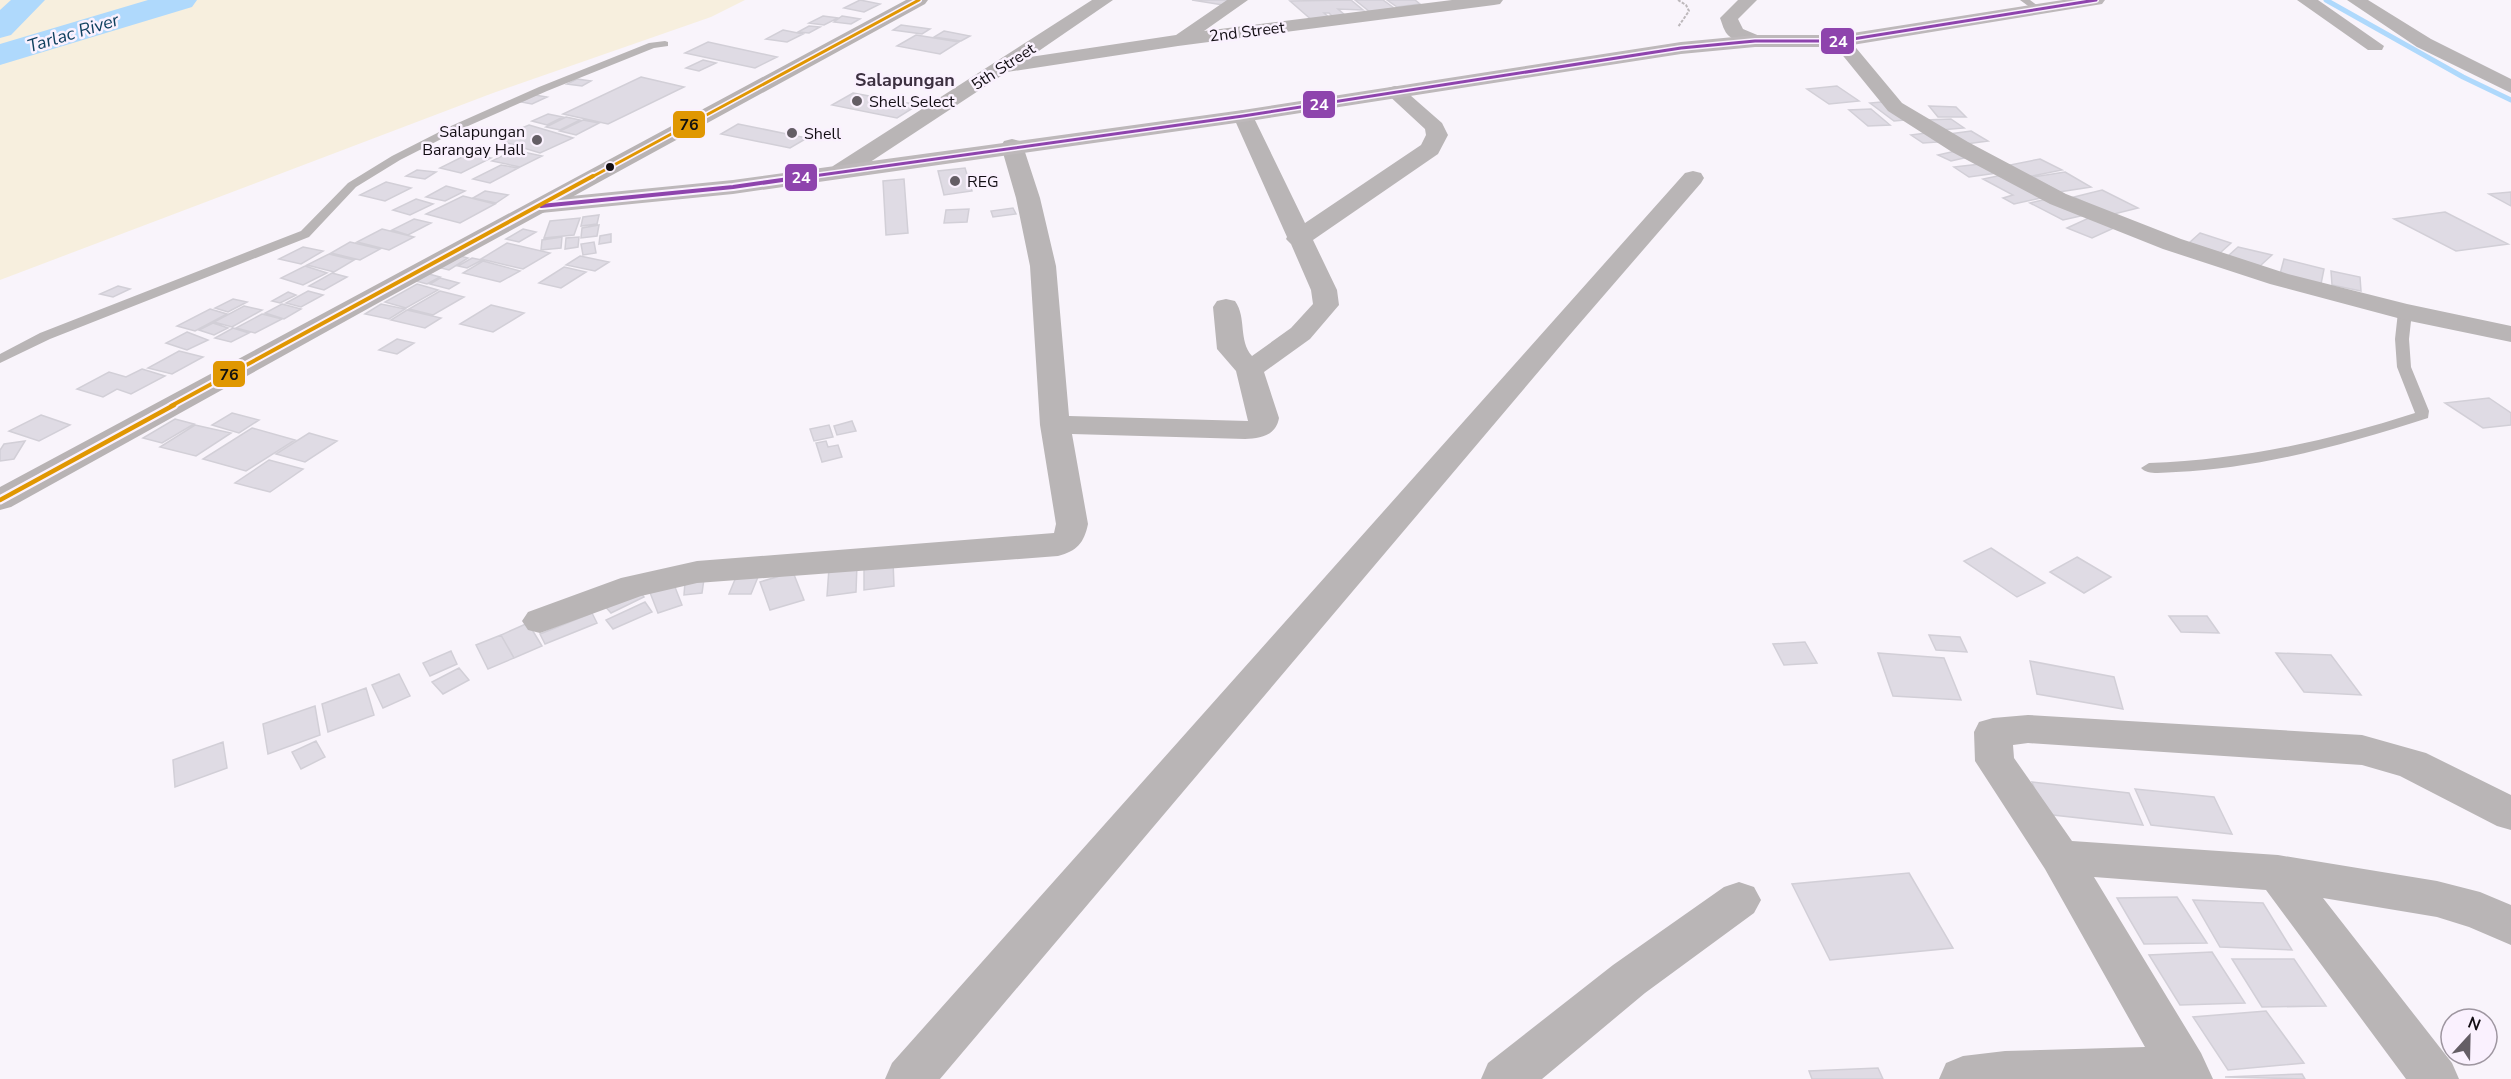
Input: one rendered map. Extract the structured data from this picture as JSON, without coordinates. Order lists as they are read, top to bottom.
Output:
{
  "streets": {
    "street": ["2nd Street", "5th Street"]
  },
  "crossings": [
    ["2nd Street", "5th Street"]
  ],
  "districts": ["Salapungan"],
  "water": ["Tarlac River"],
  "places": [
    "Shell Select",
    "Shell",
    "Salapungan Barangay Hall",
    "REG"
  ],
  "lines": ["transit line 24", "transit line 76"],
  "north": "top"
}
